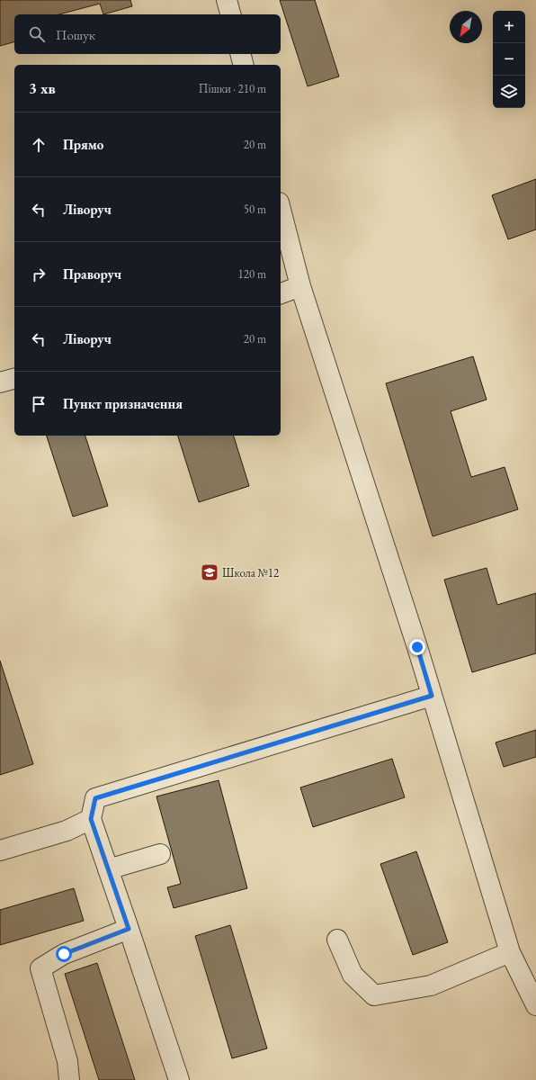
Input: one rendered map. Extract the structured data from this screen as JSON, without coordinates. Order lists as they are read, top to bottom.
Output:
{
  "places": {
    "school or university": ["Школа №12"]
  },
  "north": "bottom left",
  "page": {
    "map_buttons": ["+", "−"],
    "search": "Пошук",
    "heading": ["3 хв", "Пішки · 210 m"],
    "list": [
      ["Прямо", "20 m"],
      ["Ліворуч", "50 m"],
      ["Праворуч", "120 m"],
      ["Ліворуч", "20 m"],
      "Пункт призначення"
    ]
  }
}
